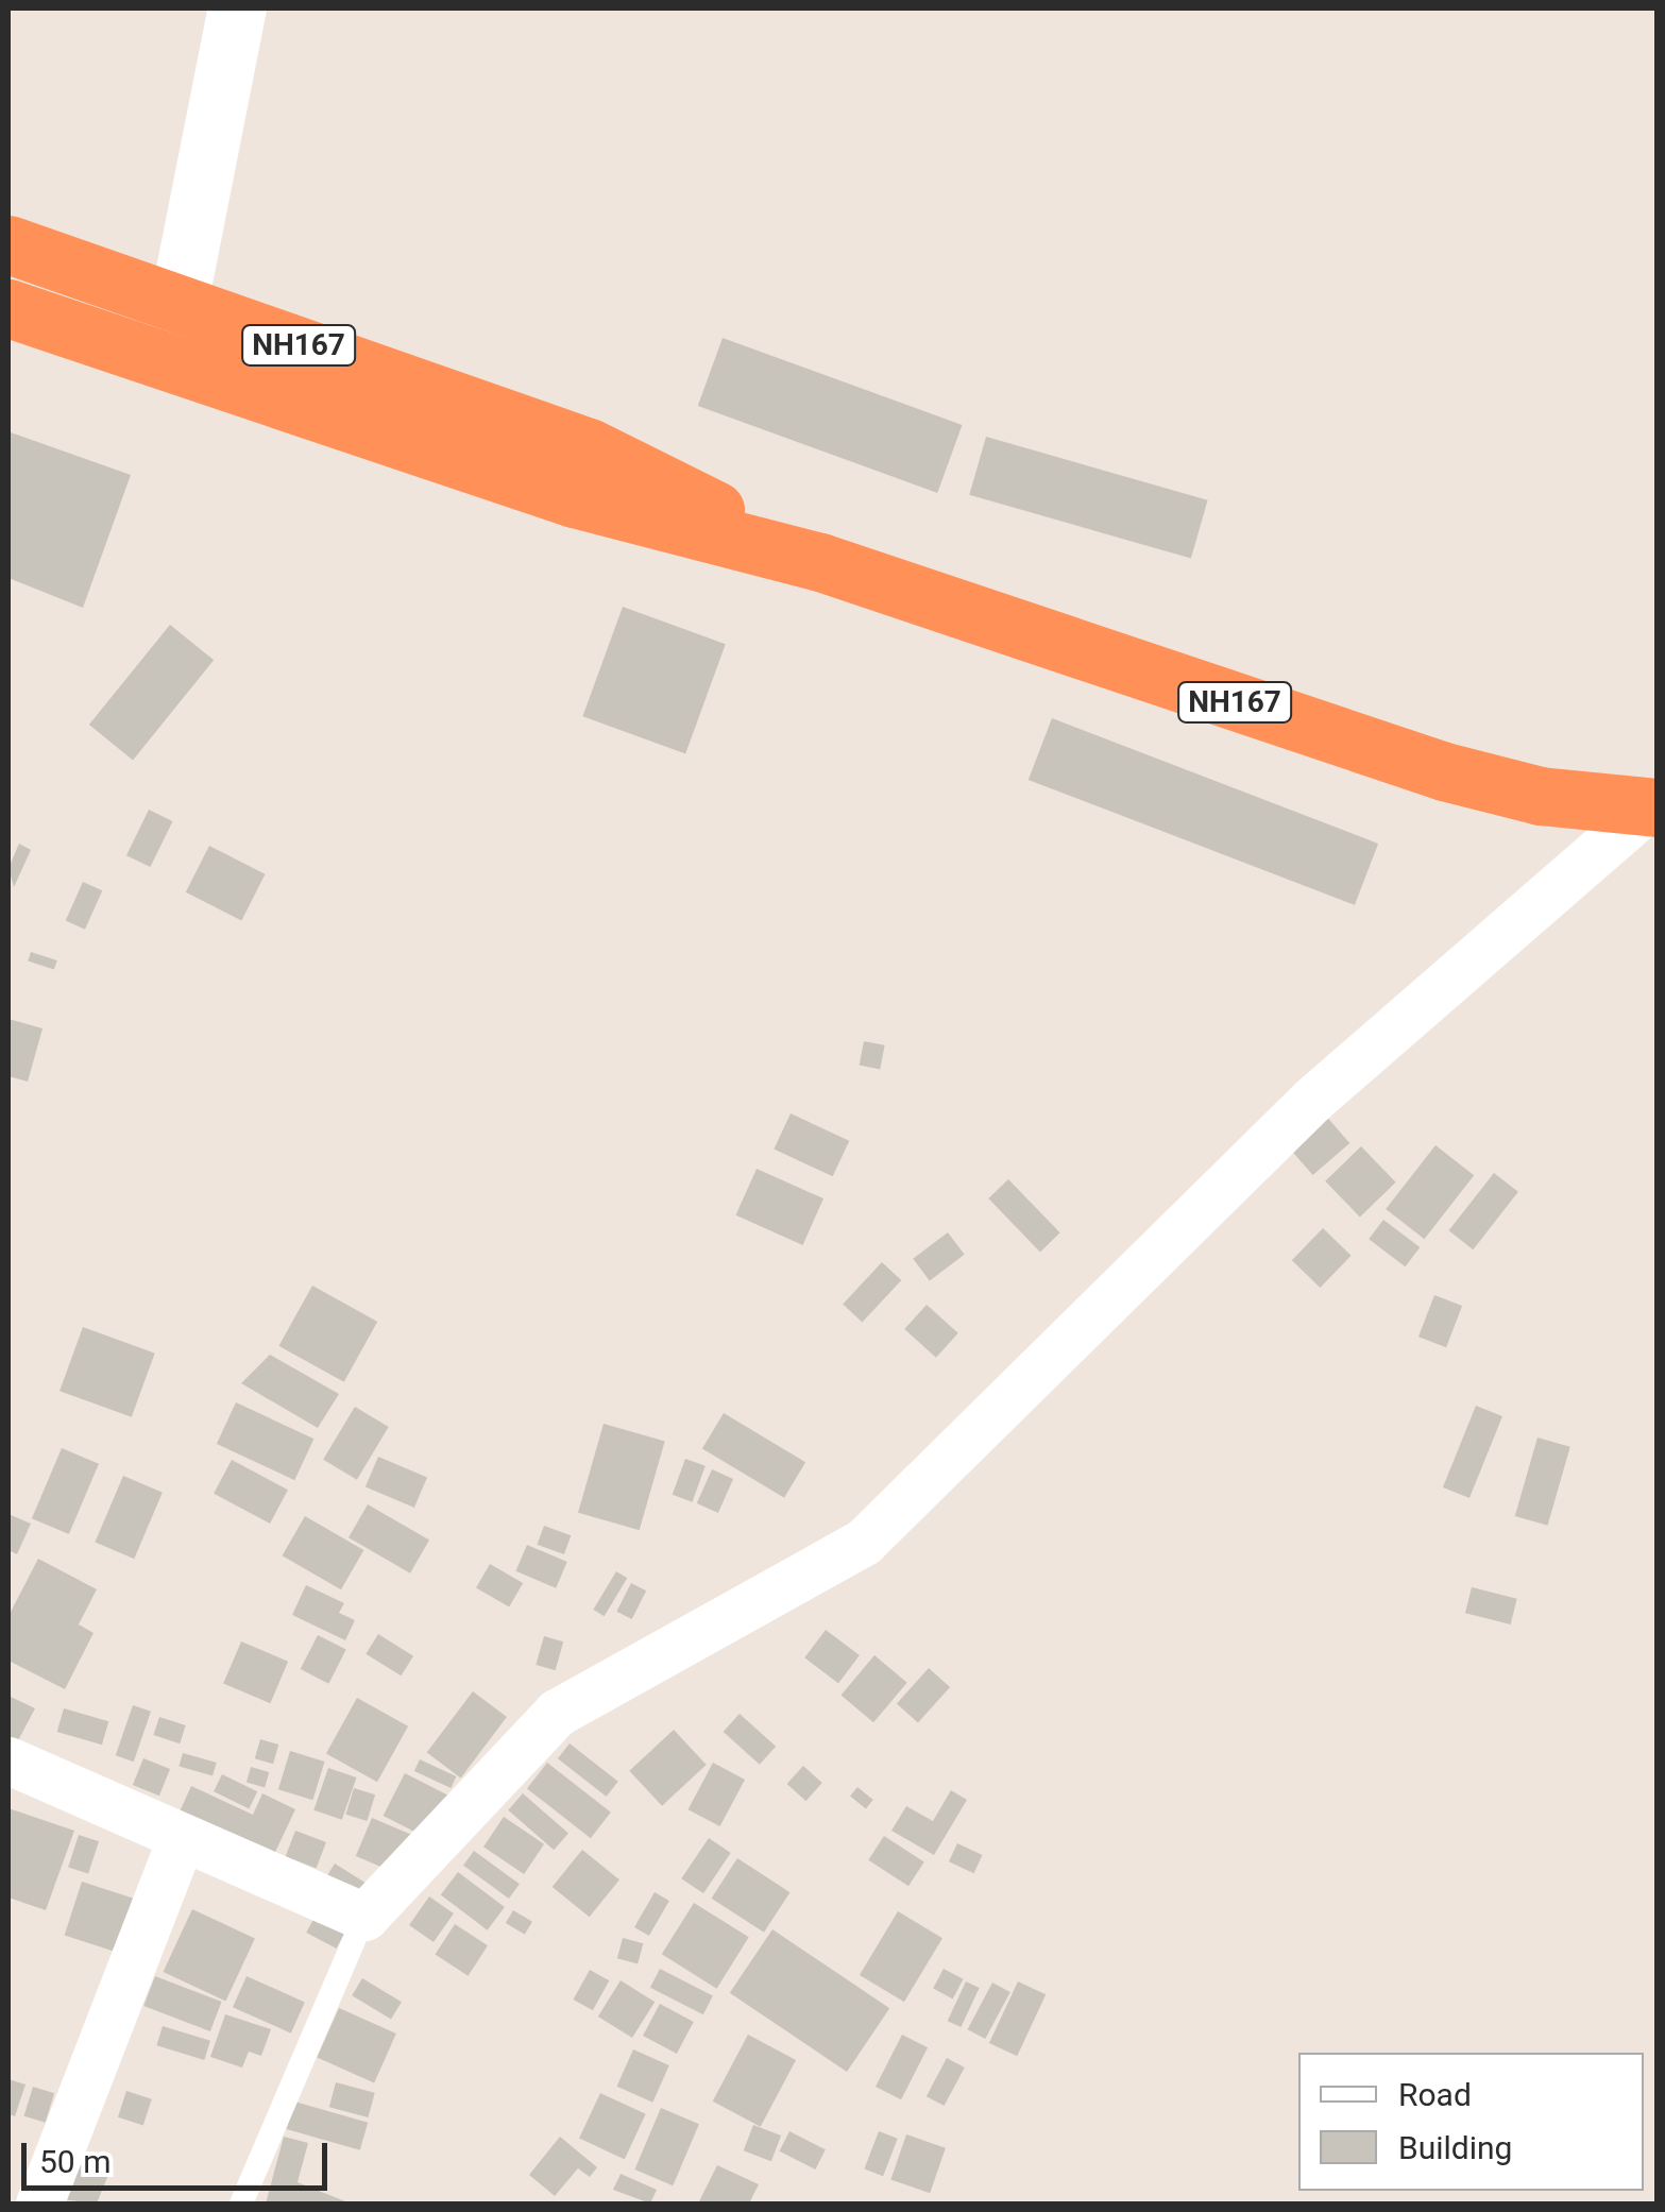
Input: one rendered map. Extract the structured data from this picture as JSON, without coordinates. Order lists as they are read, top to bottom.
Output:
{
  "streets": {
    "highway": ["NH167"]
  },
  "legend": ["Road", "Building"],
  "scale_bar": "50 m"
}
